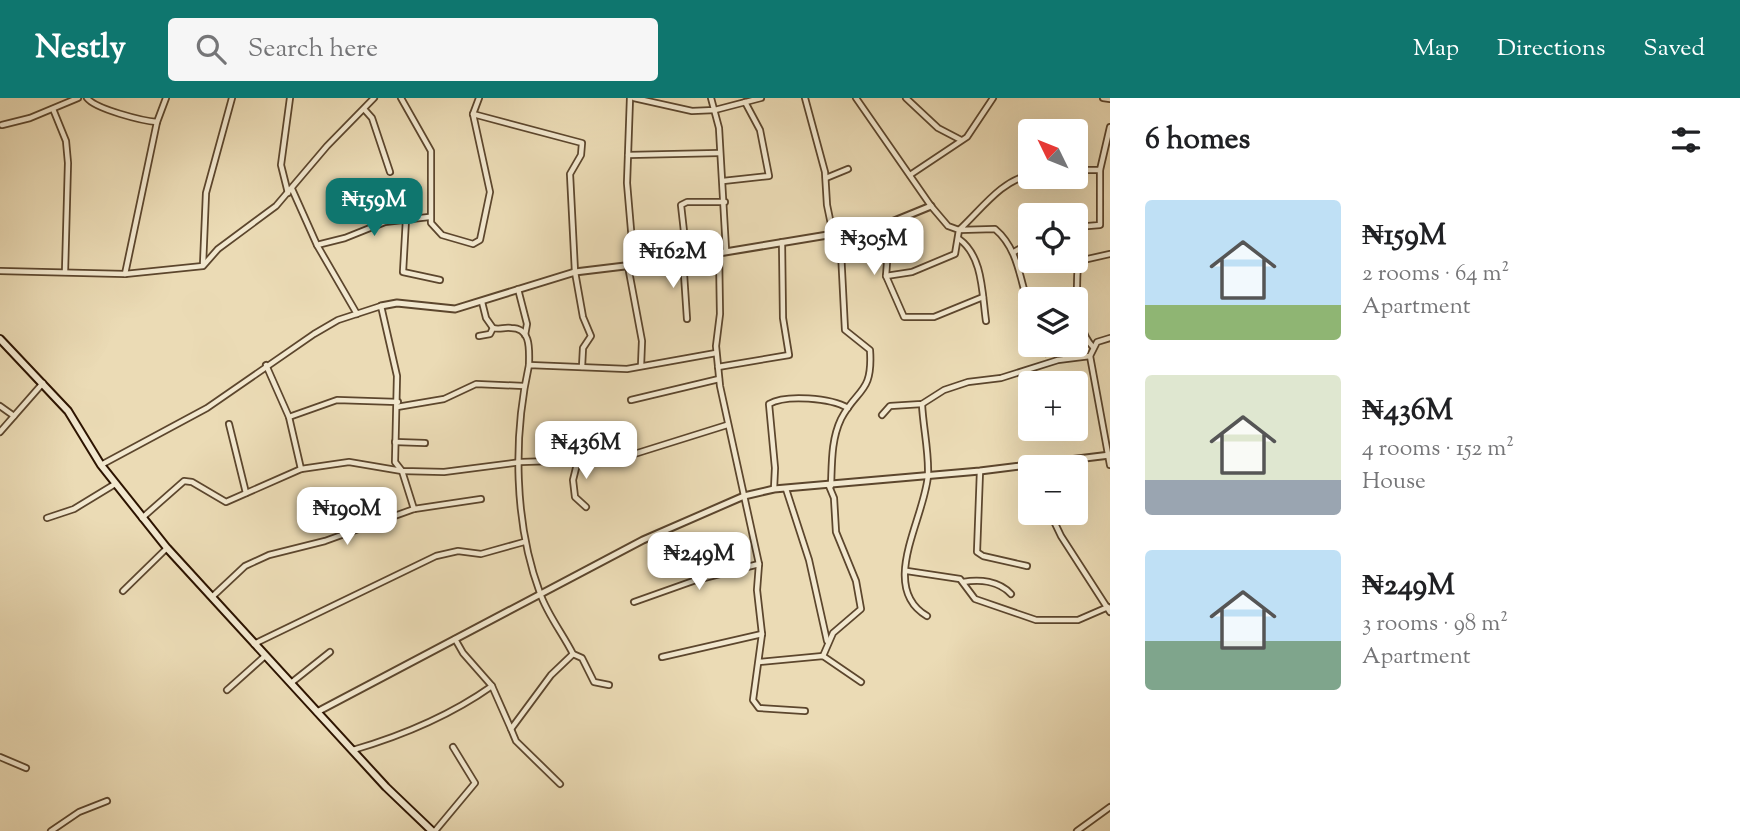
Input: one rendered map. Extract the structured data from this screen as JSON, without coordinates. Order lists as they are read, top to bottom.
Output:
{
  "north": "top left",
  "page": {
    "header": "Nestly",
    "search": "Search here",
    "nav": ["Map", "Directions", "Saved"],
    "heading": "6 homes",
    "map_buttons": ["+", "−"],
    "price": [
      "₦159M",
      "₦305M",
      "₦162M",
      "₦436M",
      "₦190M",
      "₦249M"
    ],
    "list": [
      {
        "name": "₦159M",
        "note": "2 rooms · 64 m² · Apartment"
      },
      {
        "name": "₦436M",
        "note": "4 rooms · 152 m² · House"
      },
      {
        "name": "₦249M",
        "note": "3 rooms · 98 m² · Apartment"
      }
    ]
  }
}
